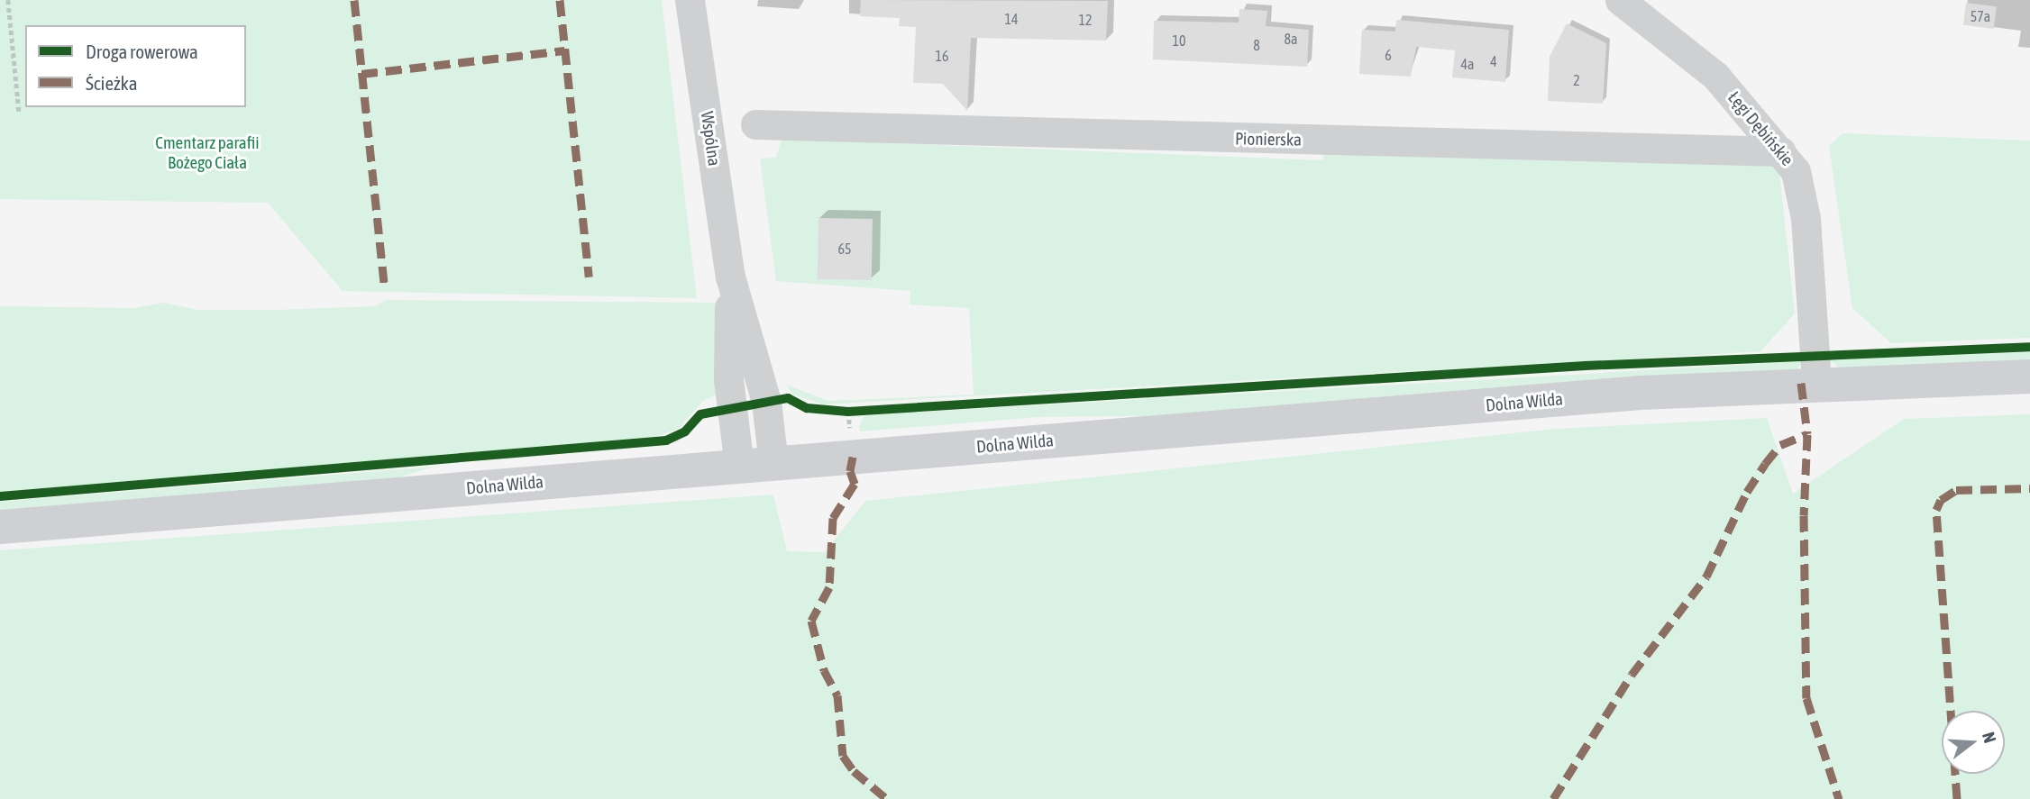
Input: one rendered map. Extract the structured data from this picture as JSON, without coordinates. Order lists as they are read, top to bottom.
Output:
{
  "streets": {
    "main road": ["Dolna Wilda"],
    "street": ["Łęgi Dębińskie", "Wspólna", "Pionierska"]
  },
  "crossings": [
    ["Łęgi Dębińskie", "Pionierska"],
    ["Łęgi Dębińskie", "Dolna Wilda"],
    ["Wspólna", "Dolna Wilda"]
  ],
  "parks": ["Cmentarz parafii Bożego Ciała"],
  "house_numbers": [
    "57a",
    "14",
    "12",
    "8a",
    "10",
    "8",
    "6",
    "16",
    "4",
    "4a",
    "2",
    "65"
  ],
  "legend": ["Droga rowerowa", "Ścieżka"],
  "north": "right"
}
